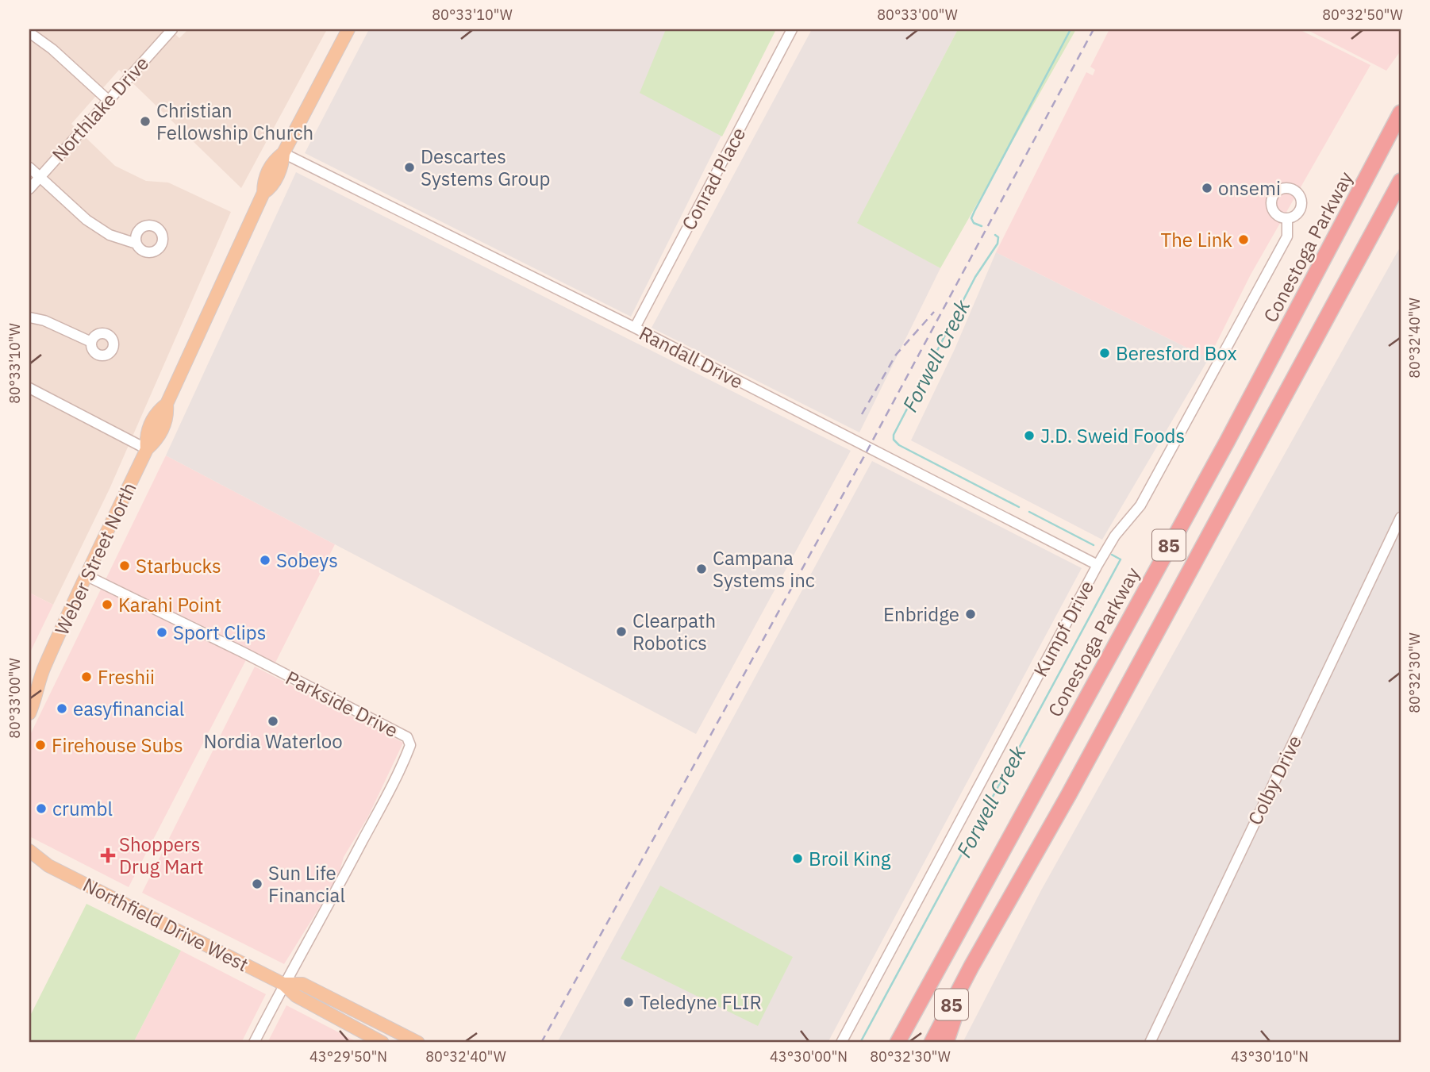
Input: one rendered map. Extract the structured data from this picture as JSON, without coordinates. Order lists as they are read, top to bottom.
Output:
{
  "streets": {
    "highway": ["Conestoga Parkway", "85"],
    "main road": ["Weber Street North", "Northfield Drive West"],
    "street": [
      "Northlake Drive",
      "Conrad Place",
      "Randall Drive",
      "Kumpf Drive",
      "Parkside Drive",
      "Colby Drive"
    ]
  },
  "crossings": [
    ["Conrad Place", "Randall Drive"],
    ["Randall Drive", "Weber Street North"],
    ["Randall Drive", "Kumpf Drive"],
    ["Weber Street North", "Parkside Drive"],
    ["Parkside Drive", "Northfield Drive West"]
  ],
  "water": ["Forwell Creek"],
  "places": {
    "other": [
      "Christian Fellowship Church",
      "Descartes Systems Group",
      "onsemi",
      "The Link",
      "Beresford Box",
      "J.D. Sweid Foods",
      "Sobeys",
      "Starbucks",
      "Campana Systems inc",
      "Karahi Point",
      "Enbridge",
      "Clearpath Robotics",
      "Sport Clips",
      "Freshii",
      "easyfinancial",
      "Nordia Waterloo",
      "Firehouse Subs",
      "crumbl",
      "Broil King",
      "Sun Life Financial",
      "Teledyne FLIR"
    ],
    "health": ["Shoppers Drug Mart"]
  },
  "coordinates": [
    "80°33'10\"W",
    "80°33'00\"W",
    "80°32'50\"W",
    "80°32'40\"W",
    "80°32'30\"W",
    "43°29'50\"N",
    "43°30'00\"N",
    "43°30'10\"N"
  ]
}
